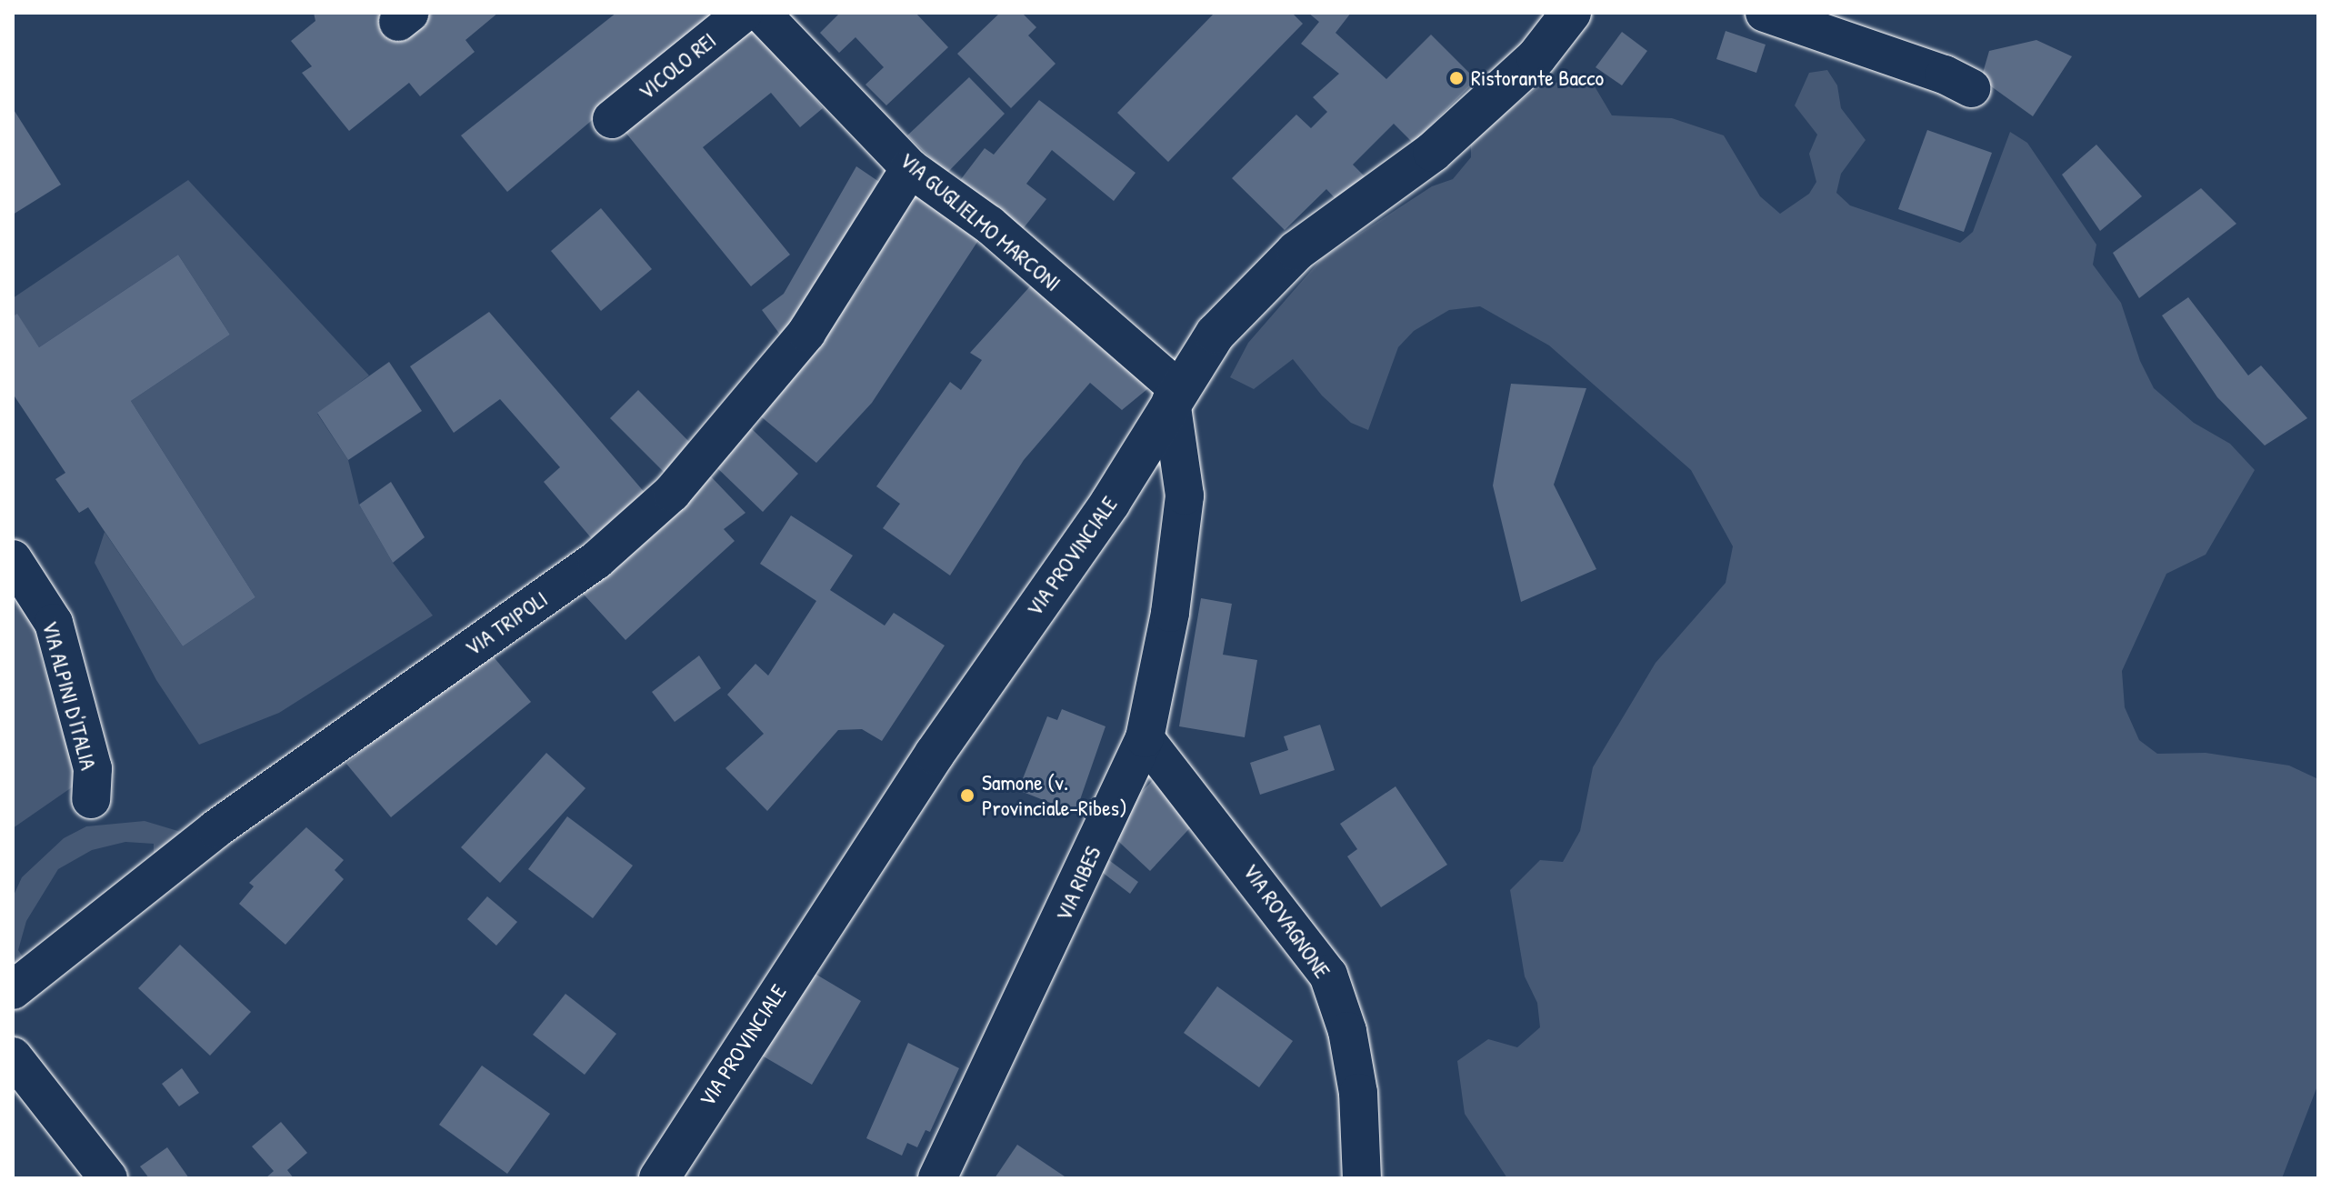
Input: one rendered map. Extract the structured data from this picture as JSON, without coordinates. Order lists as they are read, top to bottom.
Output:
{
  "streets": {
    "main road": ["VIA PROVINCIALE"],
    "street": [
      "VICOLO REI",
      "VIA GUGLIELMO MARCONI",
      "VIA TRIPOLI",
      "VIA ALPINI D'ITALIA",
      "VIA RIBES",
      "VIA ROVAGNONE"
    ]
  },
  "crossings": [
    ["VIA GUGLIELMO MARCONI", "VIA PROVINCIALE"],
    ["VIA GUGLIELMO MARCONI", "VIA TRIPOLI"],
    ["VIA GUGLIELMO MARCONI", "VIA RIBES"],
    ["VIA PROVINCIALE", "VIA RIBES"],
    ["VIA RIBES", "VIA ROVAGNONE"]
  ],
  "places": ["Ristorante Bacco", "Samone (v. Provinciale-Ribes)"]
}
